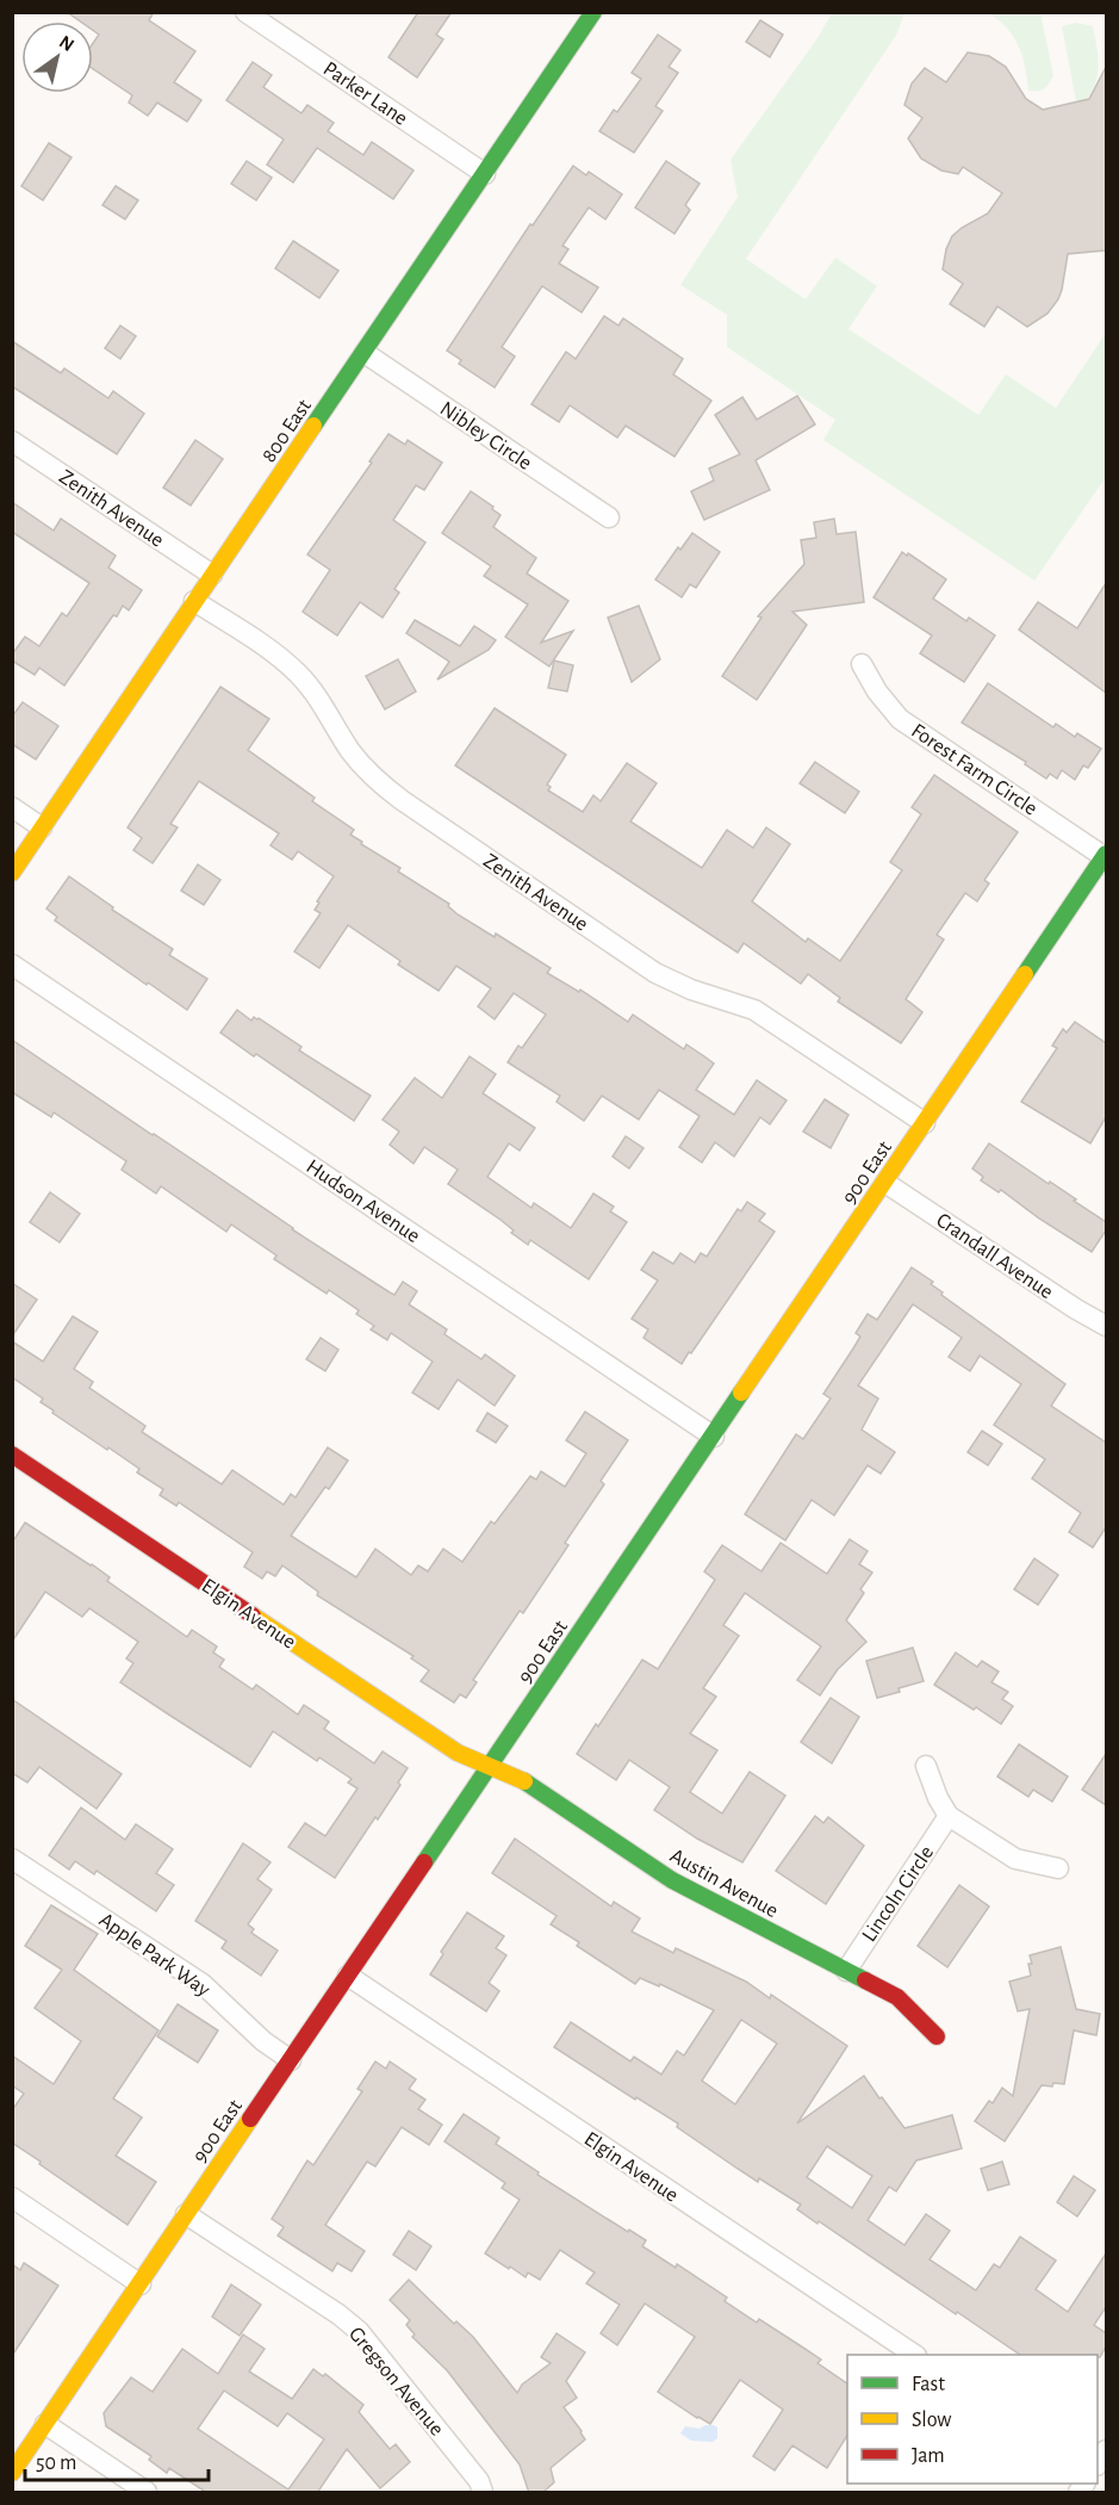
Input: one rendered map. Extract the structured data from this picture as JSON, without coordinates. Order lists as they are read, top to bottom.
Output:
{
  "streets": {
    "street": [
      "Parker Lane",
      "800 East",
      "Nibley Circle",
      "Zenith Avenue",
      "Forest Farm Circle",
      "900 East",
      "Hudson Avenue",
      "Crandall Avenue",
      "Elgin Avenue",
      "Austin Avenue",
      "Lincoln Circle",
      "Apple Park Way",
      "Gregson Avenue"
    ]
  },
  "crossings": [
    ["Parker Lane", "800 East"],
    ["800 East", "Nibley Circle"],
    ["800 East", "Zenith Avenue"],
    ["Zenith Avenue", "900 East"],
    ["Forest Farm Circle", "900 East"],
    ["900 East", "Hudson Avenue"],
    ["900 East", "Crandall Avenue"],
    ["900 East", "Elgin Avenue"],
    ["900 East", "Austin Avenue"],
    ["900 East", "Apple Park Way"],
    ["900 East", "Gregson Avenue"],
    ["Elgin Avenue", "Austin Avenue"],
    ["Austin Avenue", "Lincoln Circle"]
  ],
  "legend": ["Fast", "Slow", "Jam"],
  "scale_bar": "50 m",
  "north": "top right"
}
